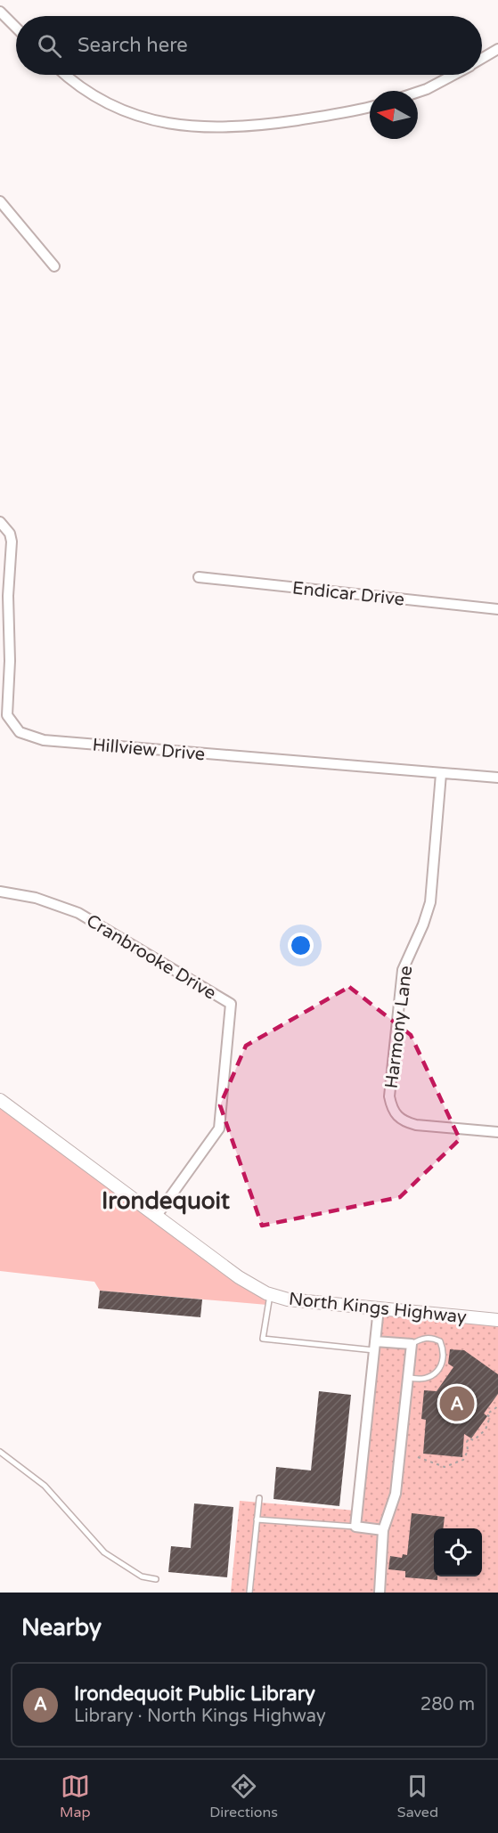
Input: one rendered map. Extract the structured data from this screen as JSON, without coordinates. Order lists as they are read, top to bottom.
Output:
{
  "streets": {
    "street": [
      "Endicar Drive",
      "Hillview Drive",
      "Cranbrooke Drive",
      "Harmony Lane",
      "North Kings Highway"
    ]
  },
  "crossings": [
    ["Hillview Drive", "Harmony Lane"],
    ["Cranbrooke Drive", "North Kings Highway"]
  ],
  "districts": ["Irondequoit"],
  "north": "left",
  "page": {
    "search": "Search here",
    "pins": "A",
    "heading": "Nearby",
    "list": [
      {
        "mark": "A",
        "name": "Irondequoit Public Library",
        "note": "Library · North Kings Highway",
        "value": "280 m"
      }
    ],
    "nav": ["Map", "Directions", "Saved"]
  }
}
